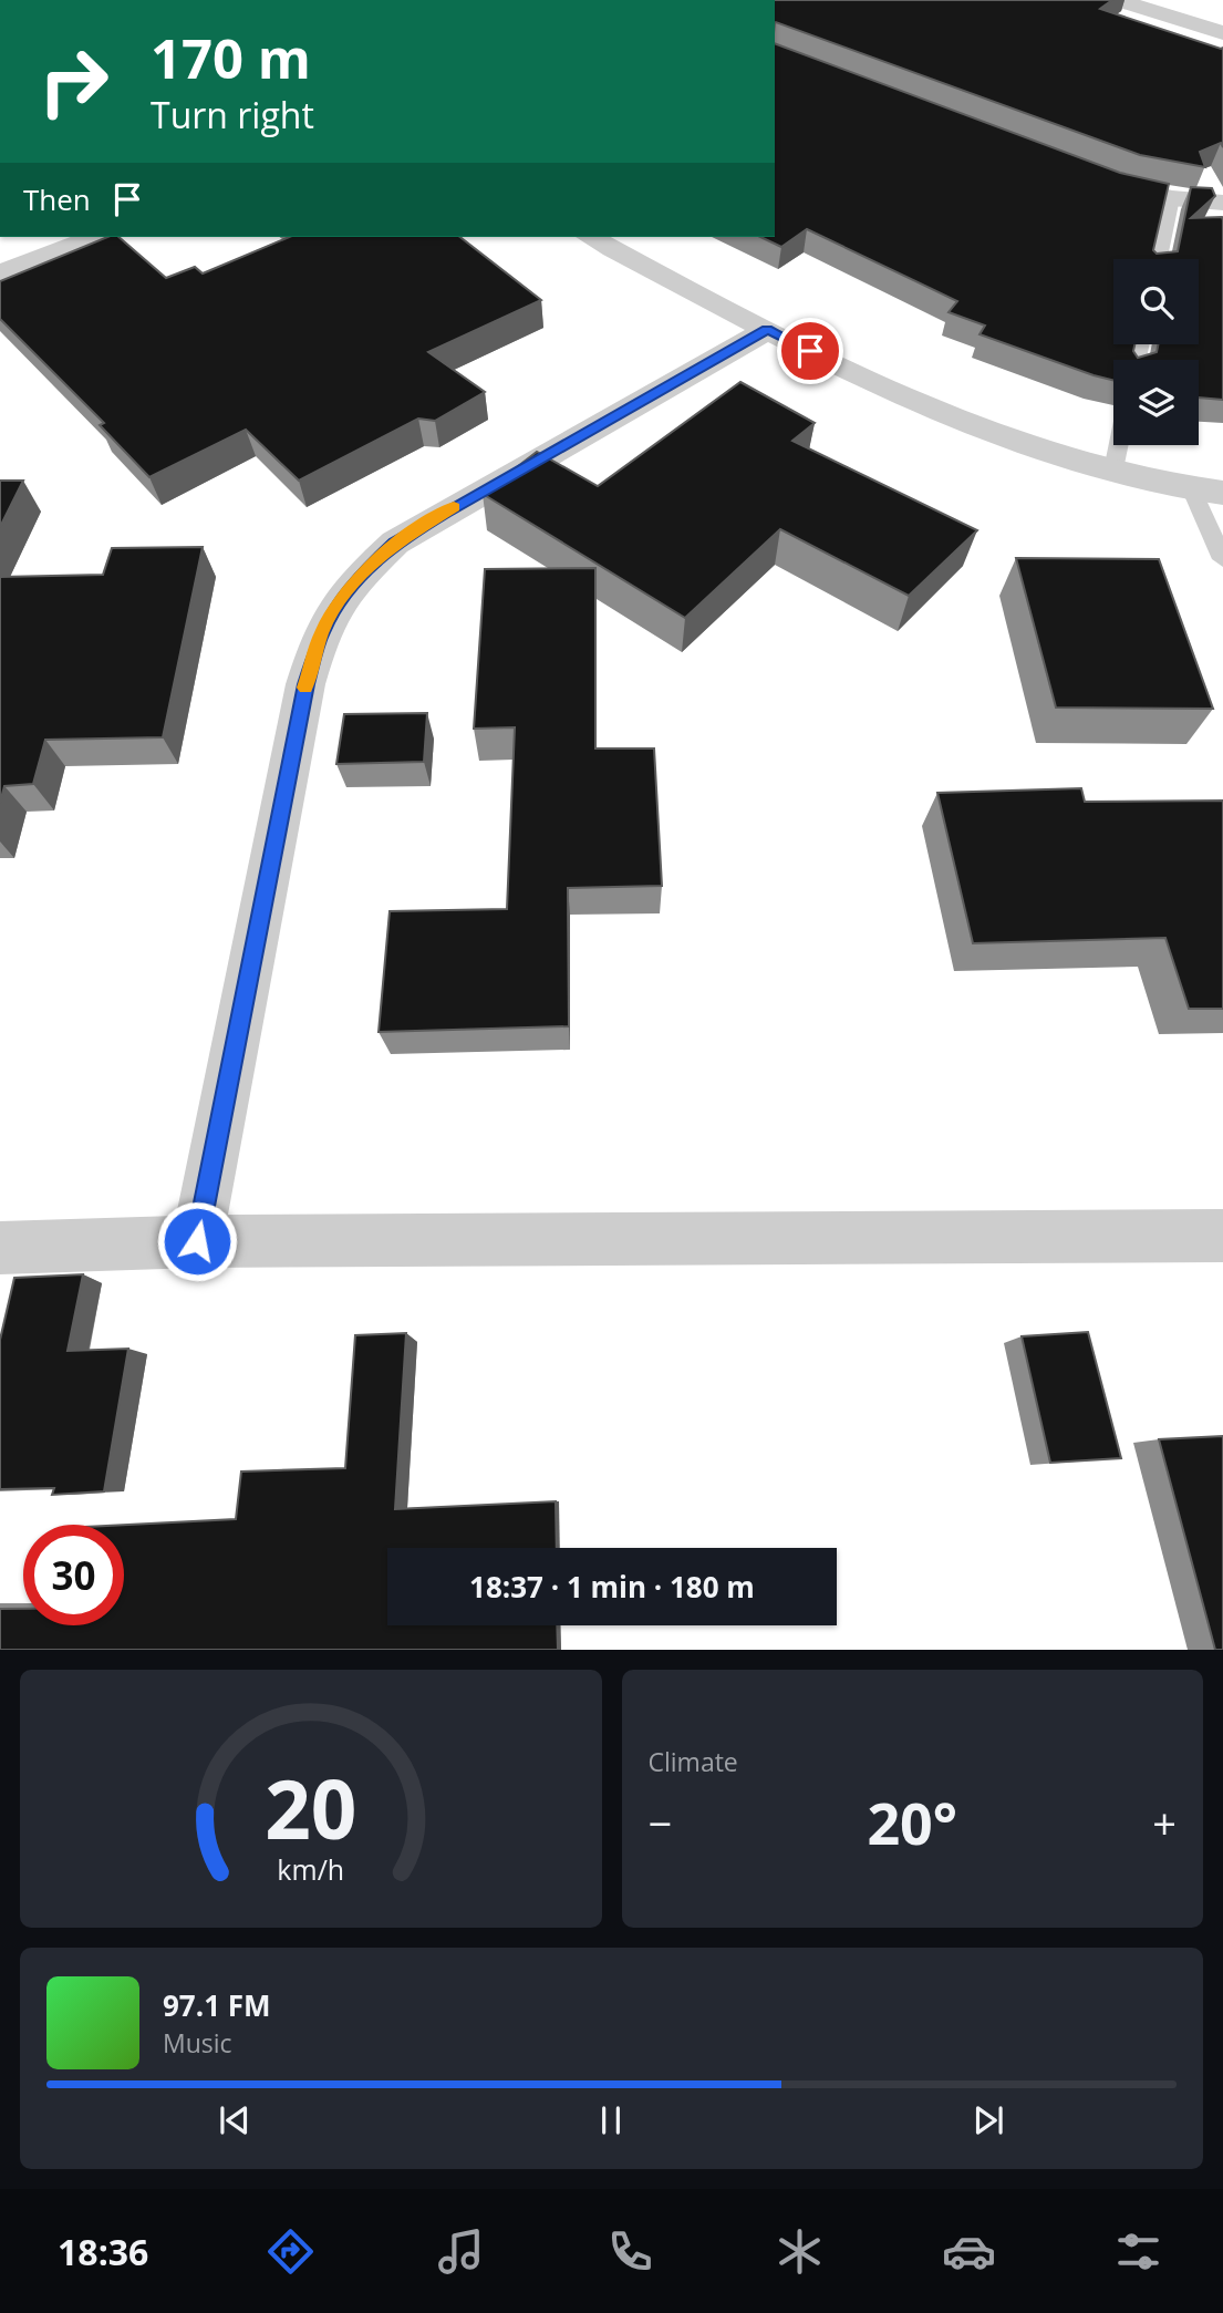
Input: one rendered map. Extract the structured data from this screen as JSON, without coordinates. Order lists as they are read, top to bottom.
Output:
{
  "page": {
    "turn": ["170 m", "Turn right"],
    "then": "Then",
    "limit": "30",
    "trip": "18:37 · 1 min · 180 m",
    "tile": "Climate",
    "heat": ["−", "20°", "+"],
    "song": ["97.1 FM", "Music"],
    "tabs": "18:36",
    "gauge": ["20", "km/h"]
  }
}
